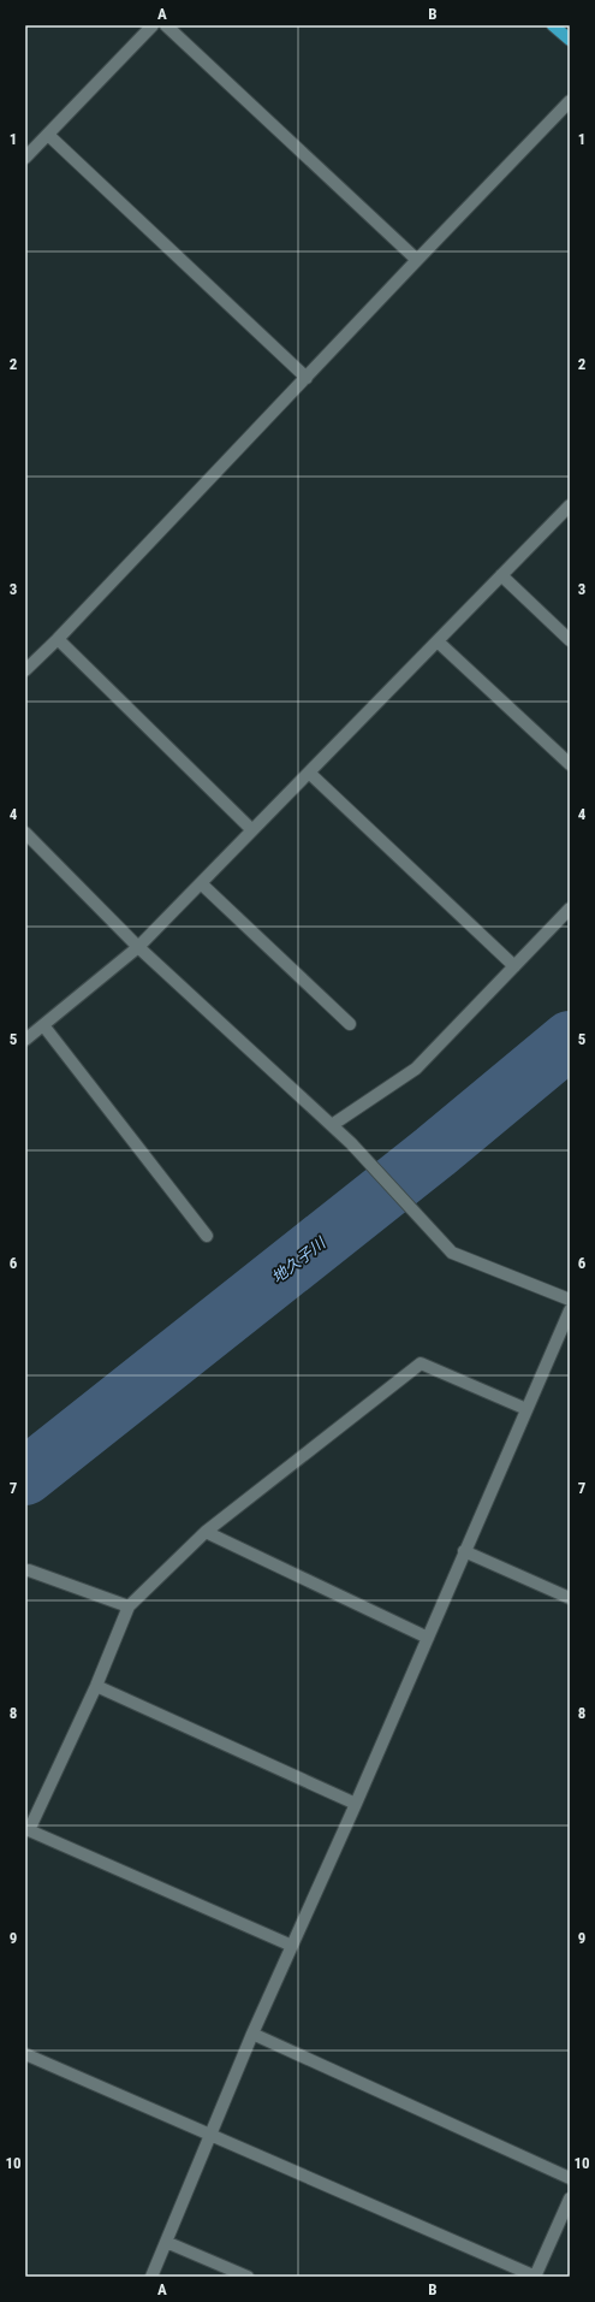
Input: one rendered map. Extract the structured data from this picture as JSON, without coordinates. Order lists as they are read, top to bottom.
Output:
{
  "water": ["地久子川"],
  "grid": {
    "columns": ["A", "B"],
    "rows": [
      "1",
      "2",
      "3",
      "4",
      "5",
      "6",
      "7",
      "8",
      "9",
      "10"
    ]
  }
}
